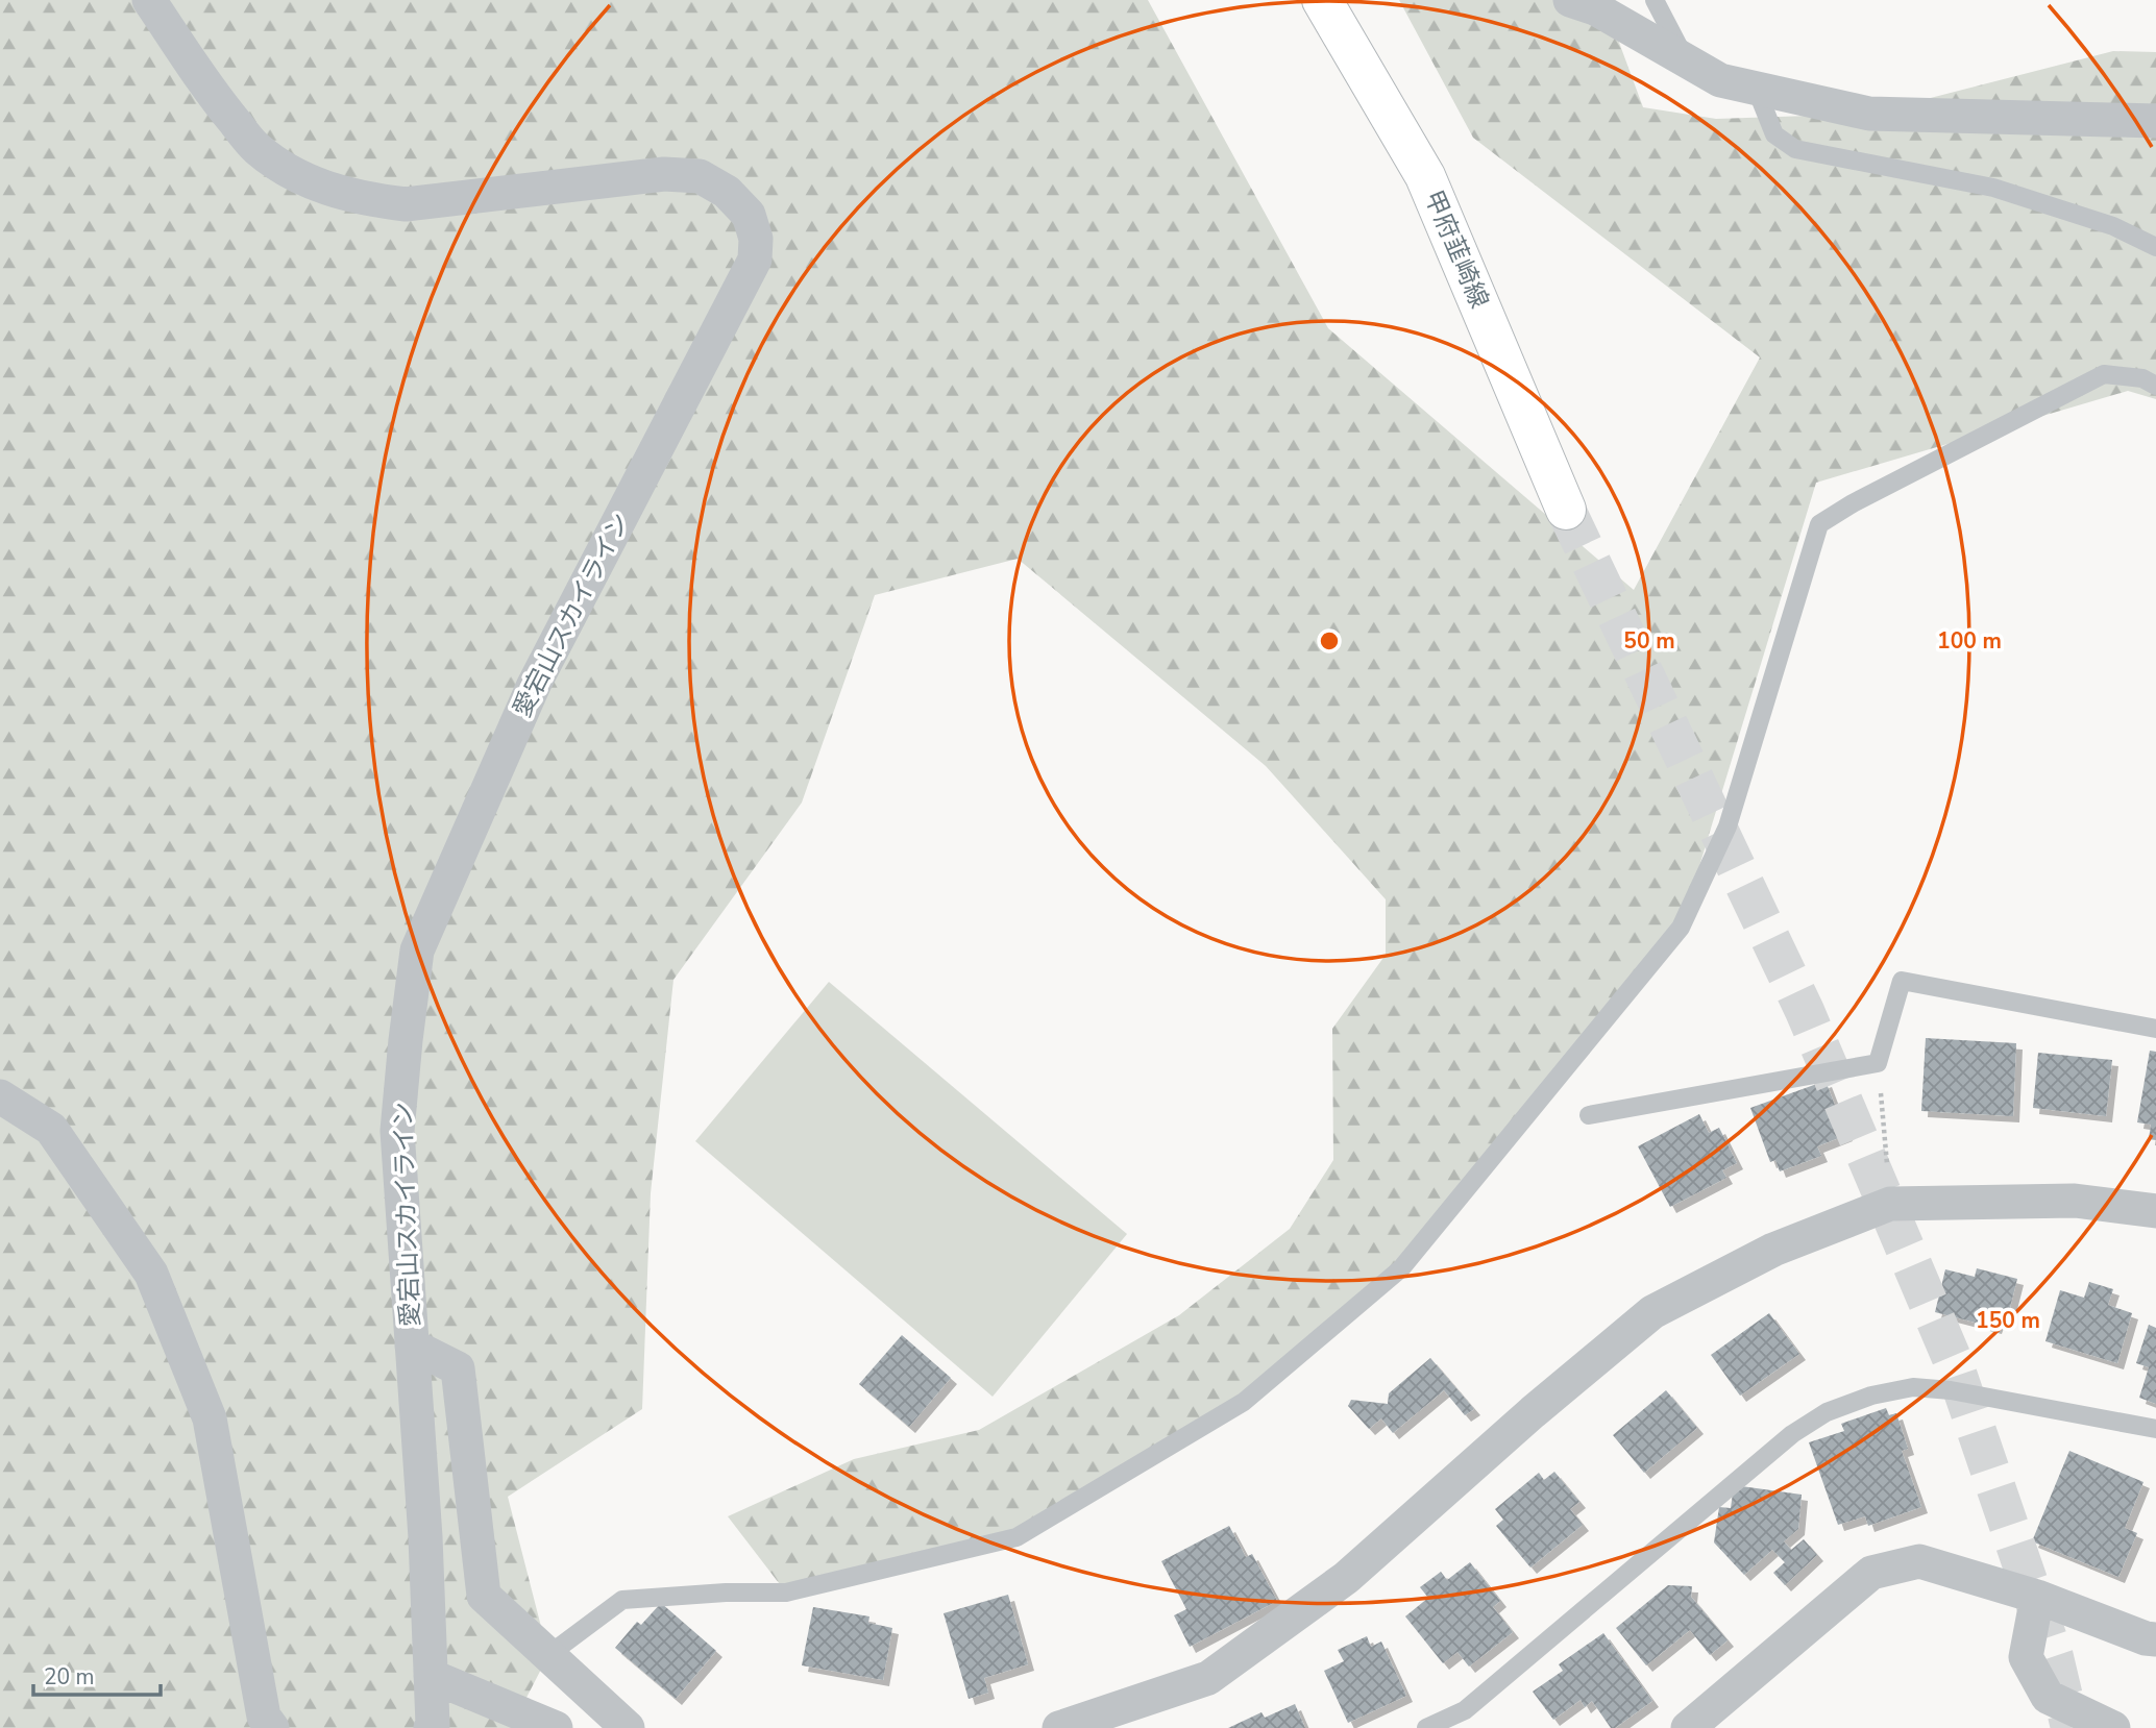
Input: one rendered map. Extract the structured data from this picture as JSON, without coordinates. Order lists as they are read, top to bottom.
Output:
{
  "streets": {
    "main road": ["甲府韮崎線"],
    "street": ["愛宕山スカイライン"]
  },
  "scale_bar": "20 m",
  "rings": ["50 m", "100 m", "150 m"]
}
